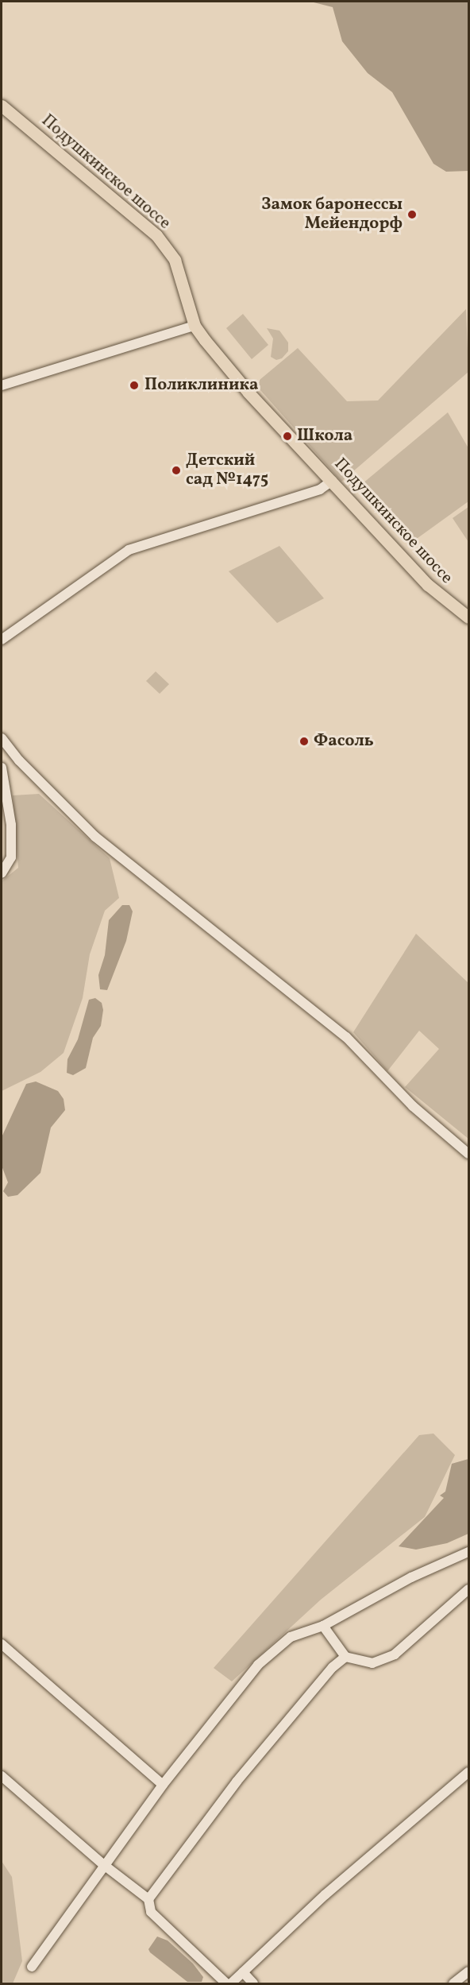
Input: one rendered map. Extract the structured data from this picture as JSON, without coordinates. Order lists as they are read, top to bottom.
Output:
{
  "streets": {
    "main road": ["Подушкинское шоссе"]
  },
  "places": [
    "Замок баронессы Мейендорф",
    "Поликлиника",
    "Школа",
    "Детский сад №1475",
    "Фасоль"
  ]
}
